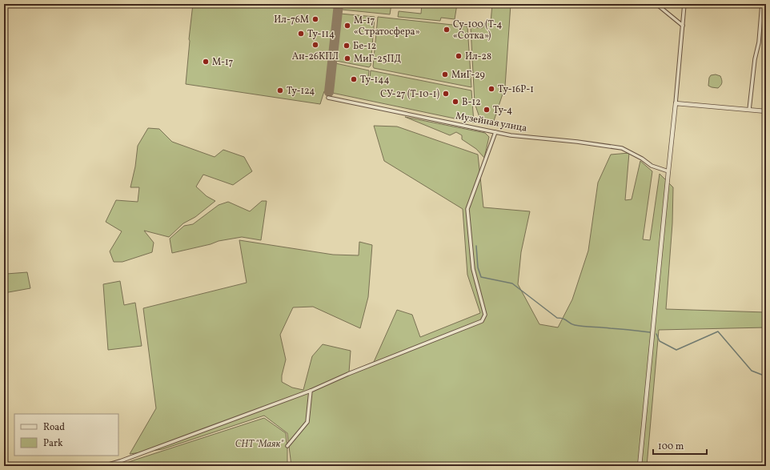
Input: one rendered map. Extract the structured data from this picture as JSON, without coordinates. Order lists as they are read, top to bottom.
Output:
{
  "streets": {
    "street": ["Музейная улица"]
  },
  "parks": ["СНТ \"Маяк\""],
  "places": [
    "Ил-76М",
    "М-17 «Стратосфера»",
    "Су-100 (Т-4 «Сотка»)",
    "Ту-114",
    "Ан-26КПЛ",
    "Бе-12",
    "Ил-28",
    "МиГ-25ПД",
    "М-17",
    "МиГ-29",
    "Ту-144",
    "Ту-16Р-1",
    "Ту-124",
    "СУ-27 (Т-10-1)",
    "В-12",
    "Ту-4"
  ],
  "legend": ["Road", "Park"],
  "scale_bar": "100 m"
}
